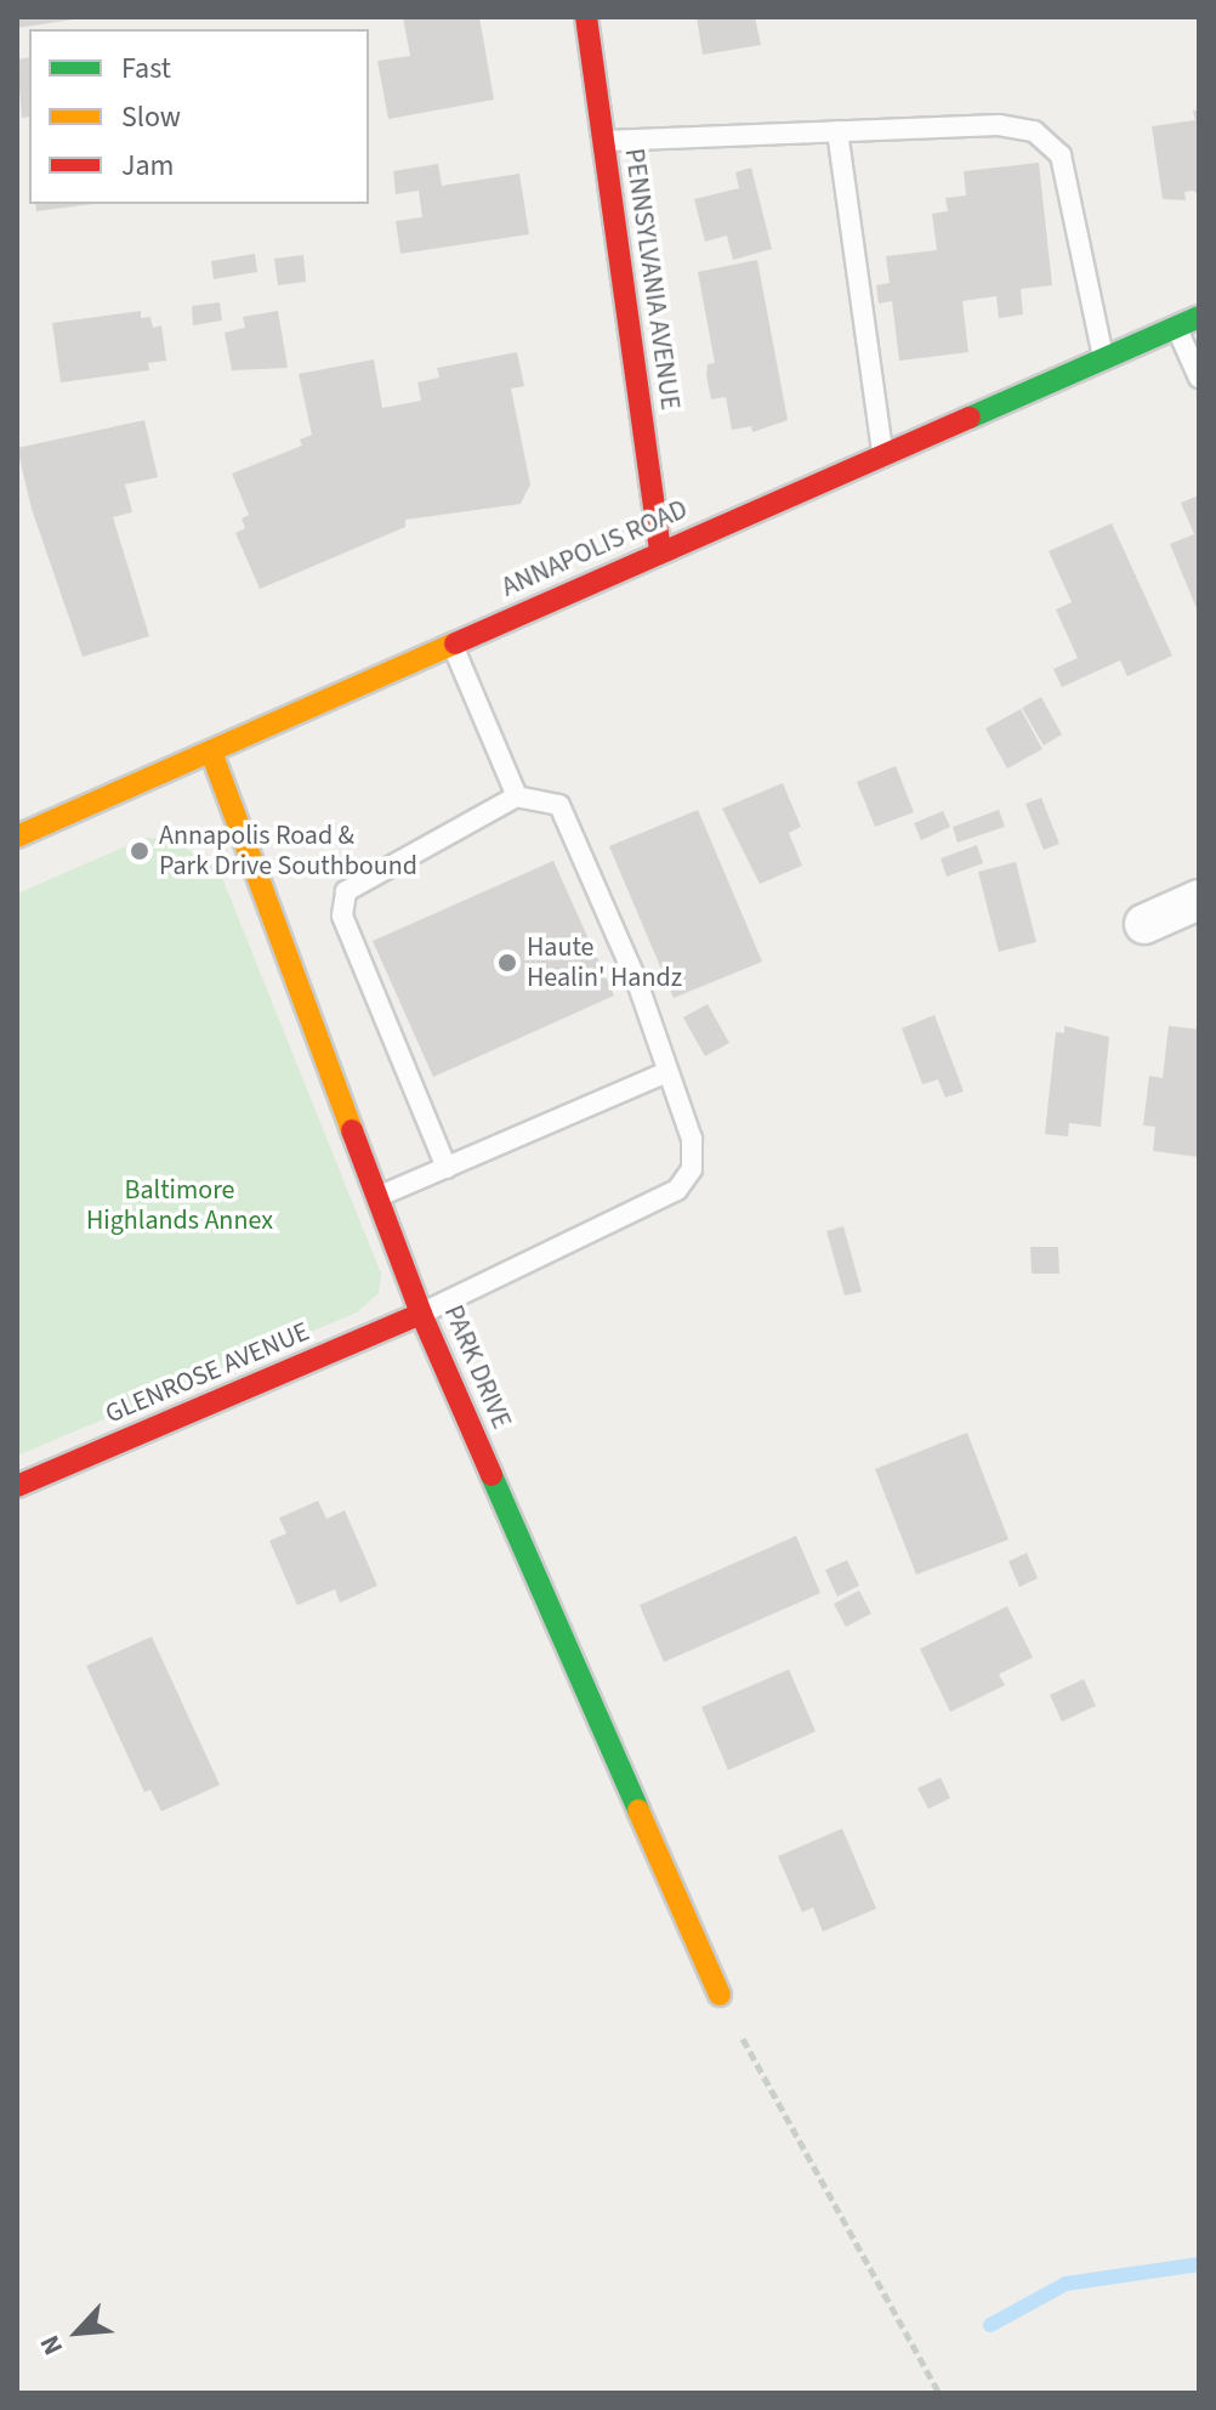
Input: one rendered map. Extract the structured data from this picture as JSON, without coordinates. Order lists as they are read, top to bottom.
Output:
{
  "streets": {
    "street": [
      "PENNSYLVANIA AVENUE",
      "ANNAPOLIS ROAD",
      "PARK DRIVE",
      "GLENROSE AVENUE"
    ]
  },
  "crossings": [
    ["PENNSYLVANIA AVENUE", "ANNAPOLIS ROAD"],
    ["ANNAPOLIS ROAD", "PARK DRIVE"],
    ["PARK DRIVE", "GLENROSE AVENUE"]
  ],
  "parks": ["Baltimore Highlands Annex"],
  "places": ["Annapolis Road & Park Drive Southbound", "Haute Healin' Handz"],
  "legend": ["Fast", "Slow", "Jam"],
  "north": "bottom left"
}
